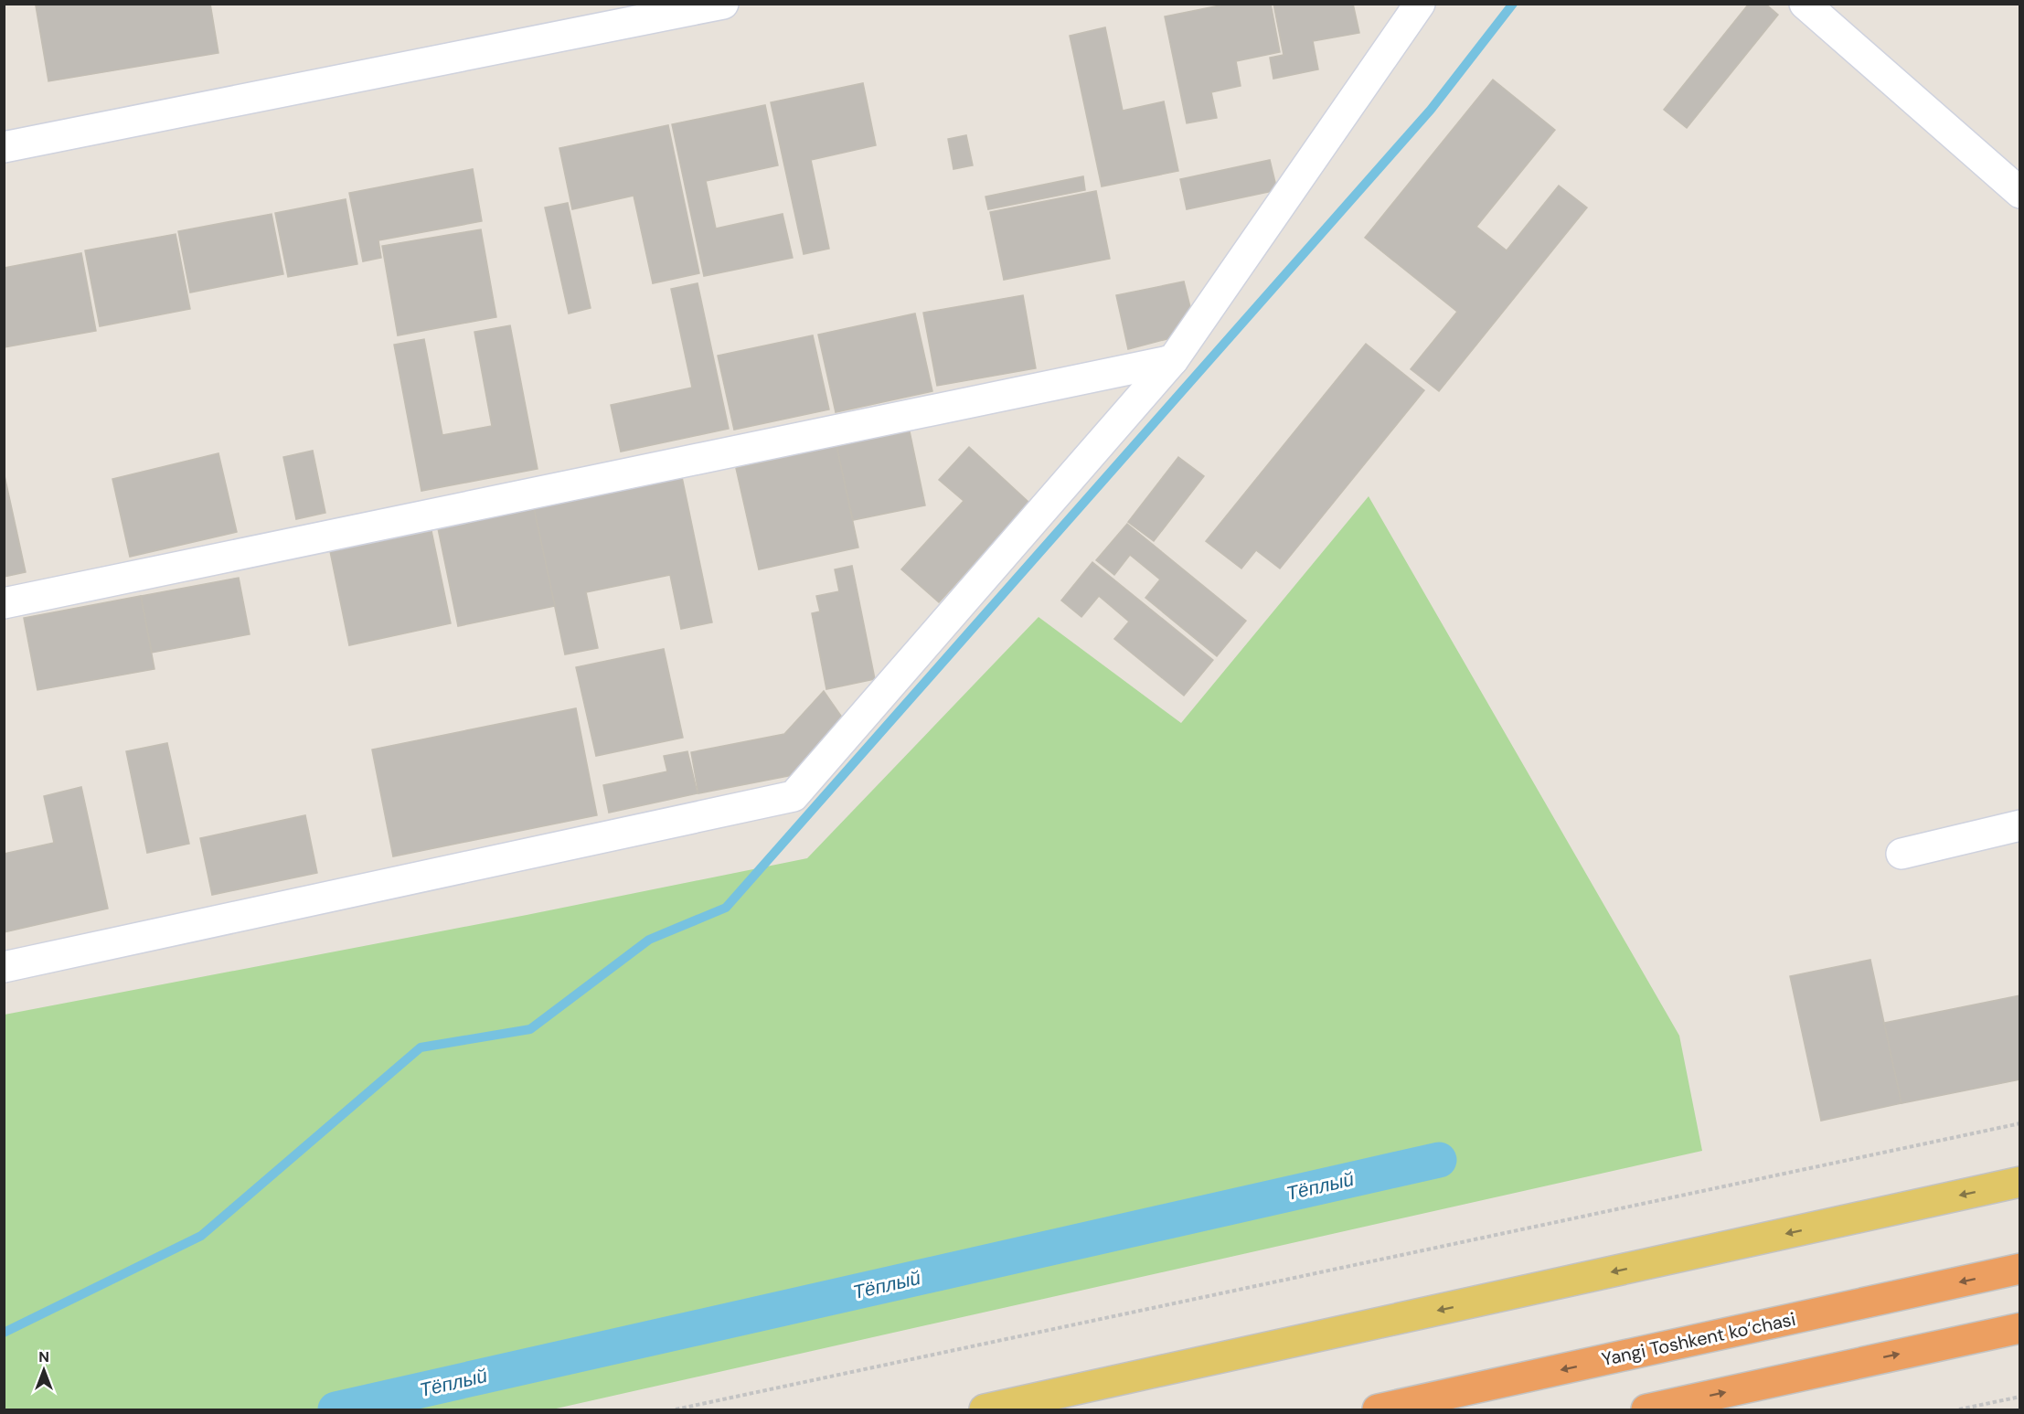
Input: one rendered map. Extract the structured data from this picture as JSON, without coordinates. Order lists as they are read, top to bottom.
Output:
{
  "streets": {
    "highway": ["Yangi Toshkent ko‘chasi"]
  },
  "water": ["Тёплый"],
  "north": "top"
}
